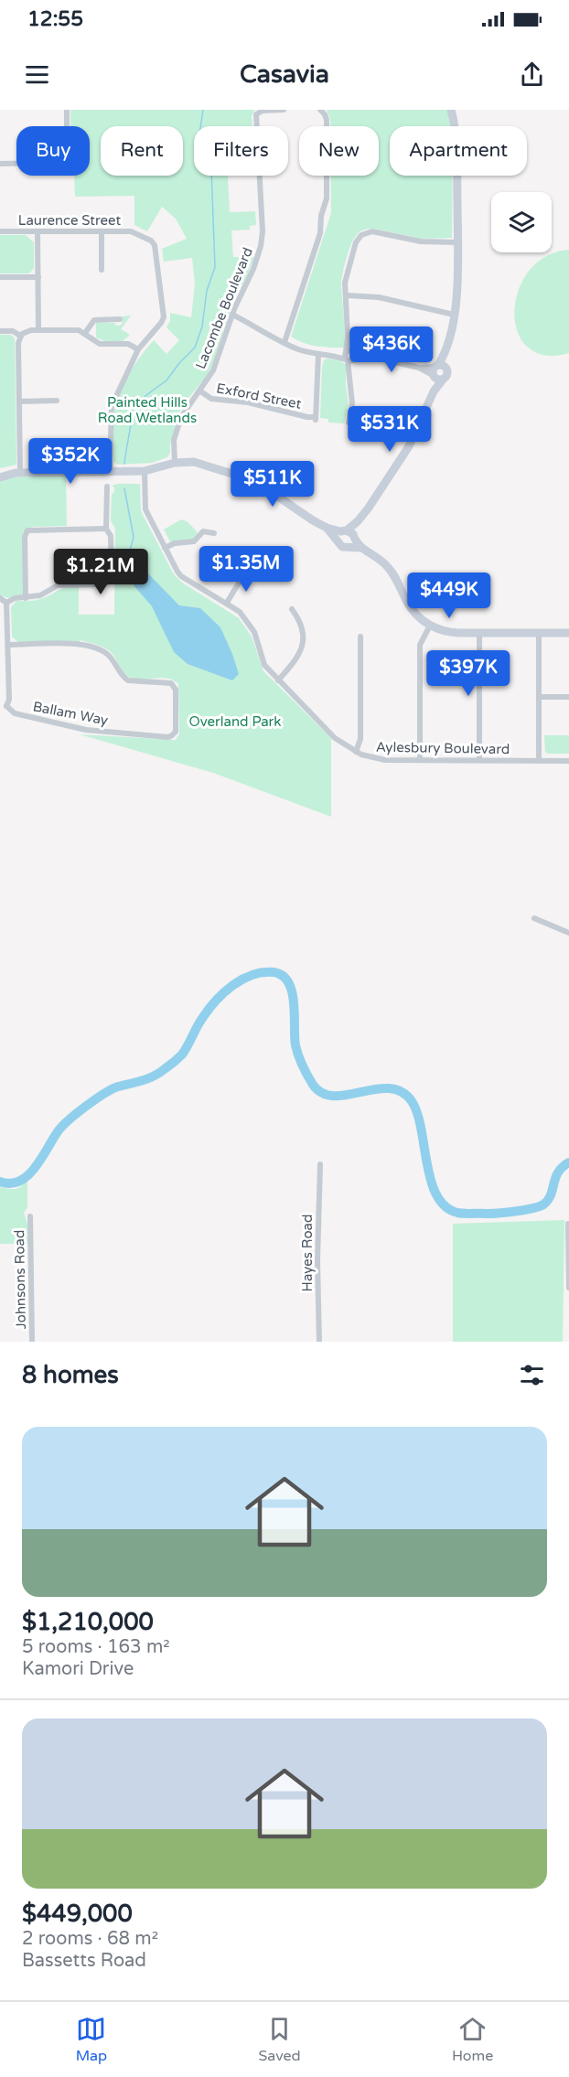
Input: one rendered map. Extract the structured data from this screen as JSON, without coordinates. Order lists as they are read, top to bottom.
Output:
{
  "streets": {
    "street": [
      "Laurence Street",
      "Lacombe Boulevard",
      "Exford Street",
      "Ballam Way",
      "Aylesbury Boulevard",
      "Hayes Road",
      "Johnsons Road"
    ]
  },
  "crossings": [
    ["Lacombe Boulevard", "Exford Street"]
  ],
  "parks": ["Painted Hills Road Wetlands", "Overland Park"],
  "page": {
    "status": "12:55",
    "header": "Casavia",
    "chip": [
      "Buy",
      "Rent",
      "Filters",
      "New",
      "Apartment"
    ],
    "price": [
      "$436K",
      "$531K",
      "$352K",
      "$511K",
      "$1.35M",
      "$1.21M",
      "$449K",
      "$397K"
    ],
    "heading": "8 homes",
    "list": [
      {
        "name": "$1,210,000",
        "note": "5 rooms · 163 m² · Kamori Drive"
      },
      {
        "name": "$449,000",
        "note": "2 rooms · 68 m² · Bassetts Road"
      }
    ],
    "tabs": ["Map", "Saved", "Home"]
  }
}
